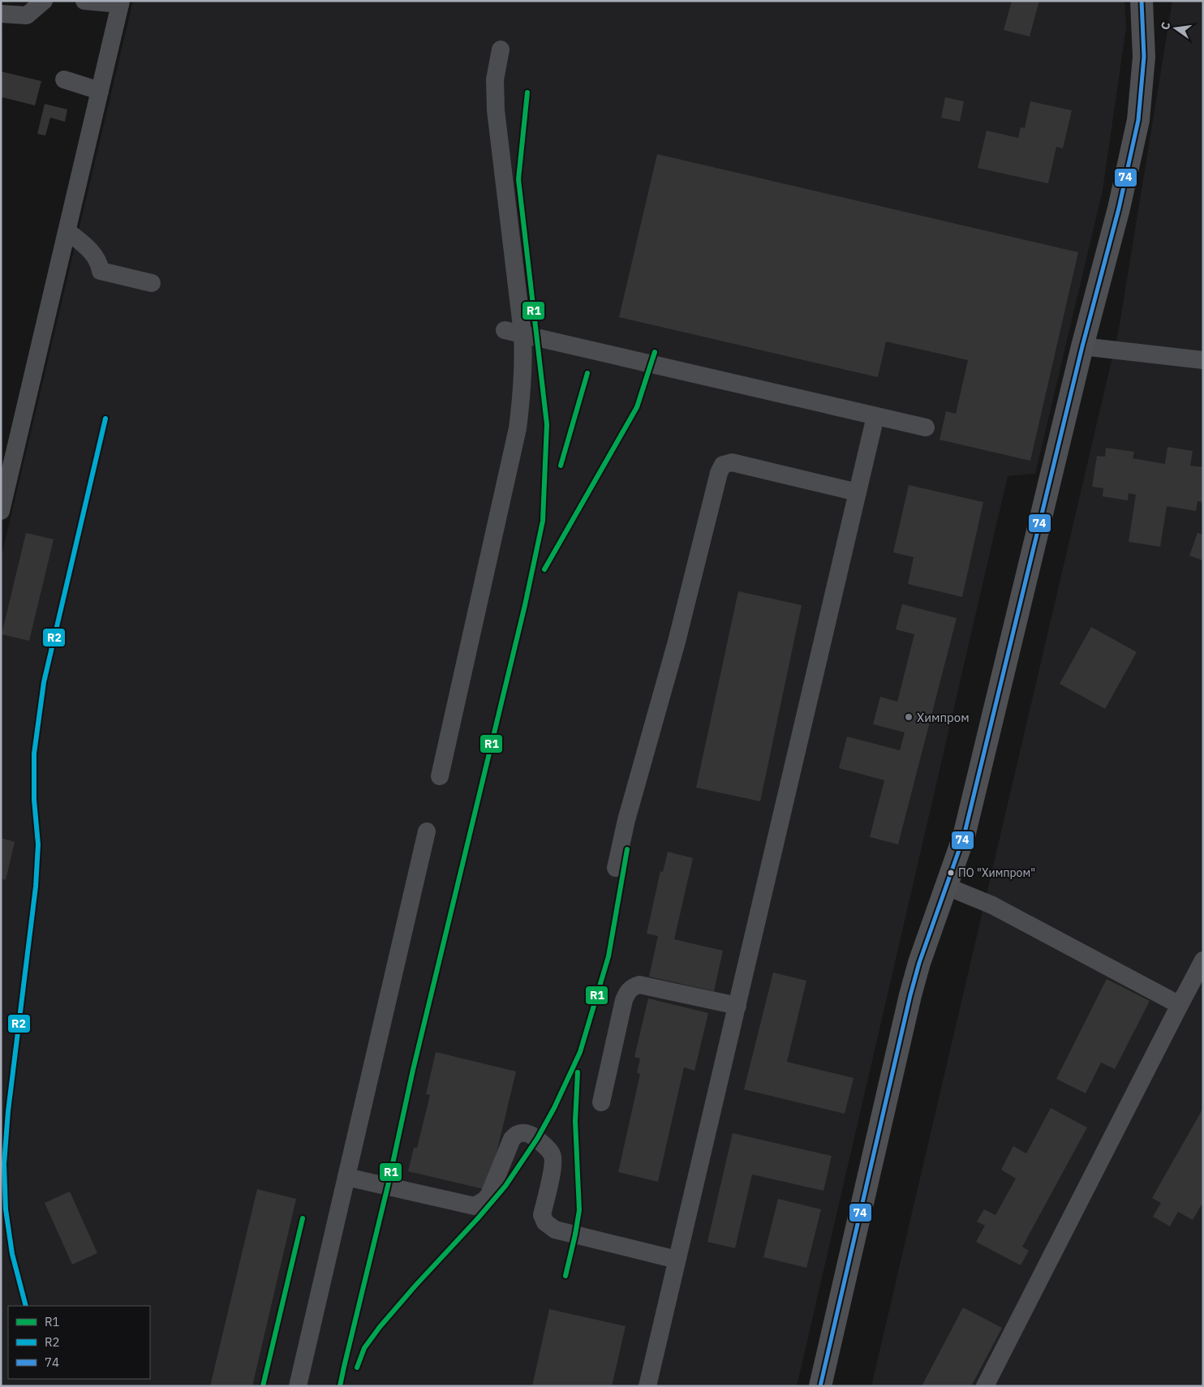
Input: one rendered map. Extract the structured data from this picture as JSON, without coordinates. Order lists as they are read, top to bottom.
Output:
{
  "places": ["Химпром", "ПО \"Химпром\""],
  "lines": ["transit line 74", "transit line R1", "transit line R2"],
  "legend": ["R1", "R2", "74"],
  "north": "left"
}
